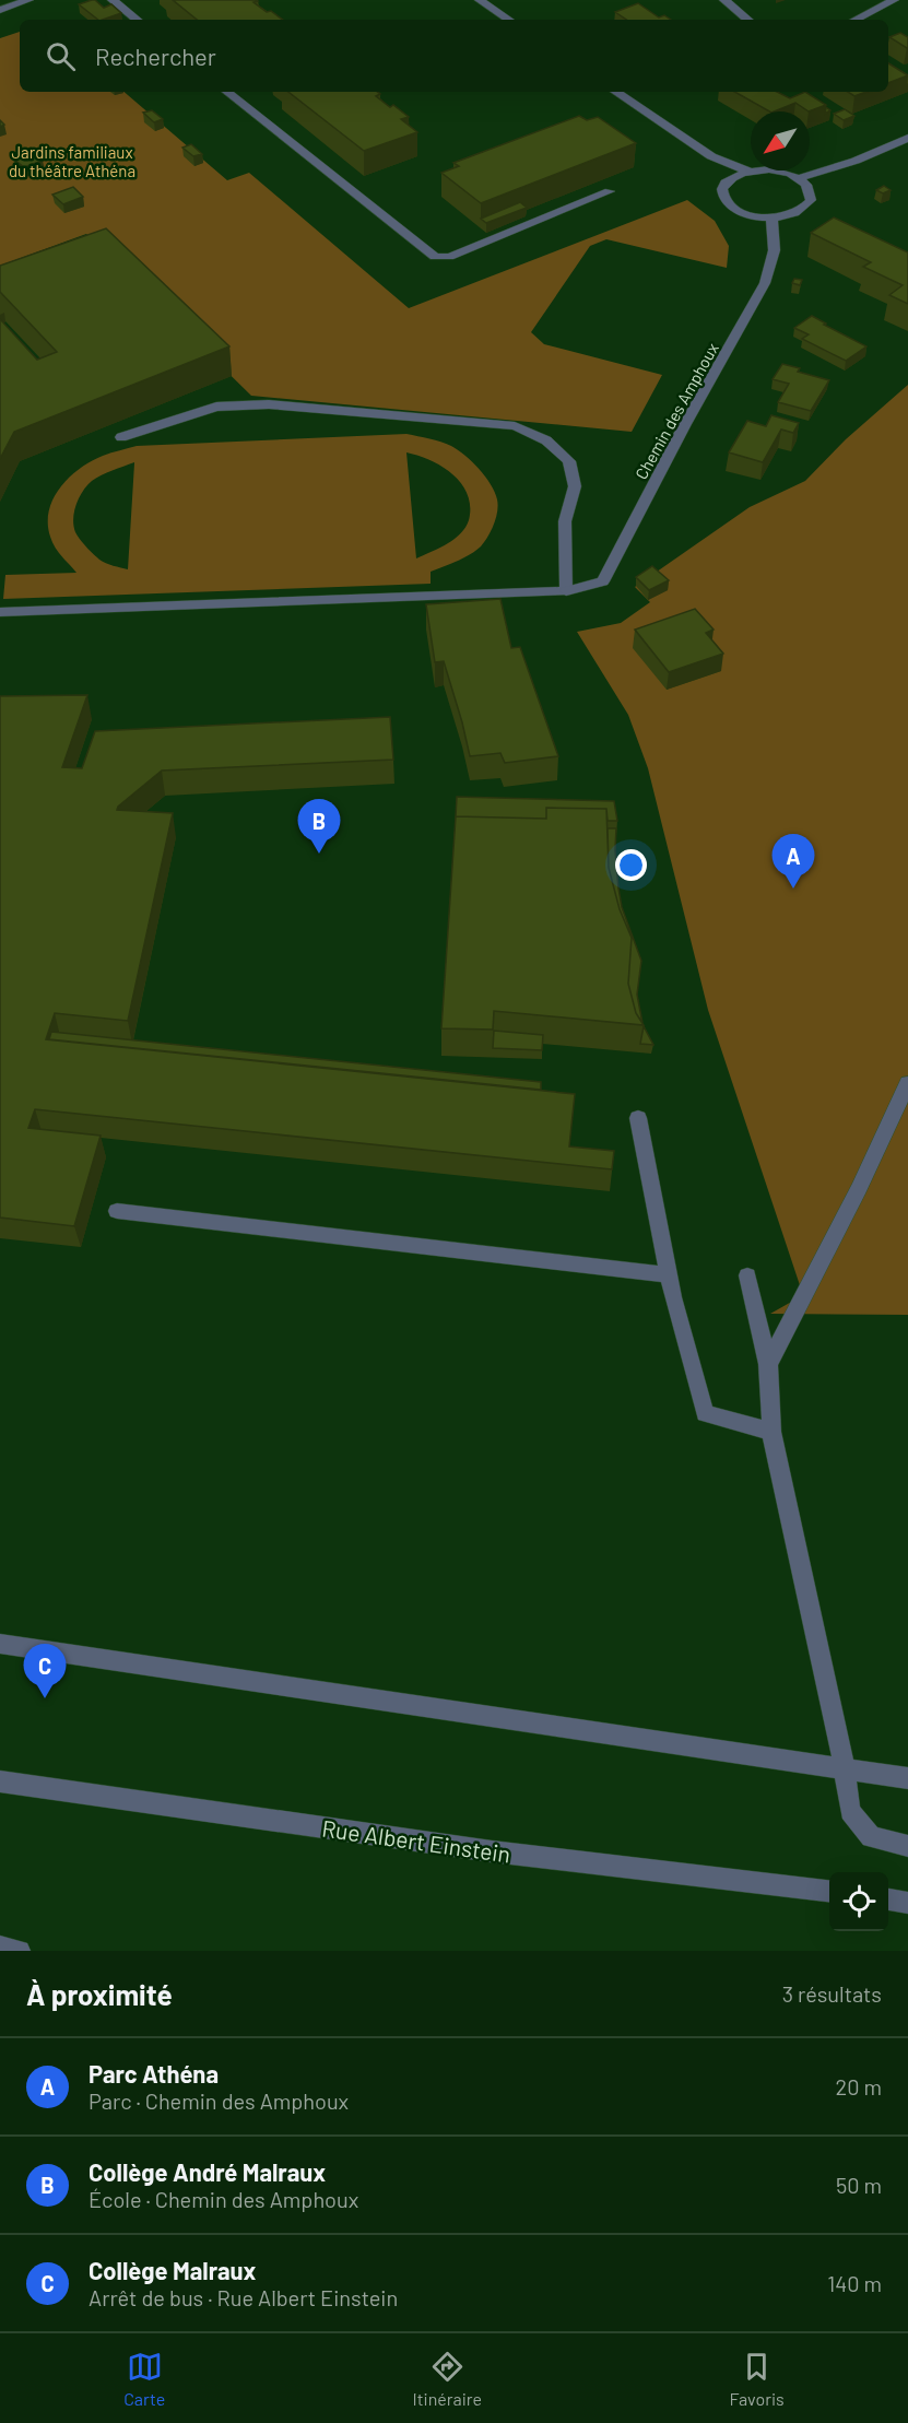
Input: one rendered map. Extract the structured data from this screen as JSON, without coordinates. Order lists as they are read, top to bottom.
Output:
{
  "streets": {
    "street": ["Chemin des Amphoux", "Rue Albert Einstein"]
  },
  "parks": ["Jardins familiaux du théâtre Athéna"],
  "north": "bottom left",
  "page": {
    "search": "Rechercher",
    "pins": ["B", "A", "C"],
    "heading": ["À proximité", "3 résultats"],
    "list": [
      {
        "mark": "A",
        "name": "Parc Athéna",
        "note": "Parc · Chemin des Amphoux",
        "value": "20 m"
      },
      {
        "mark": "B",
        "name": "Collège André Malraux",
        "note": "École · Chemin des Amphoux",
        "value": "50 m"
      },
      {
        "mark": "C",
        "name": "Collège Malraux",
        "note": "Arrêt de bus · Rue Albert Einstein",
        "value": "140 m"
      }
    ],
    "nav": ["Carte", "Itinéraire", "Favoris"]
  }
}
